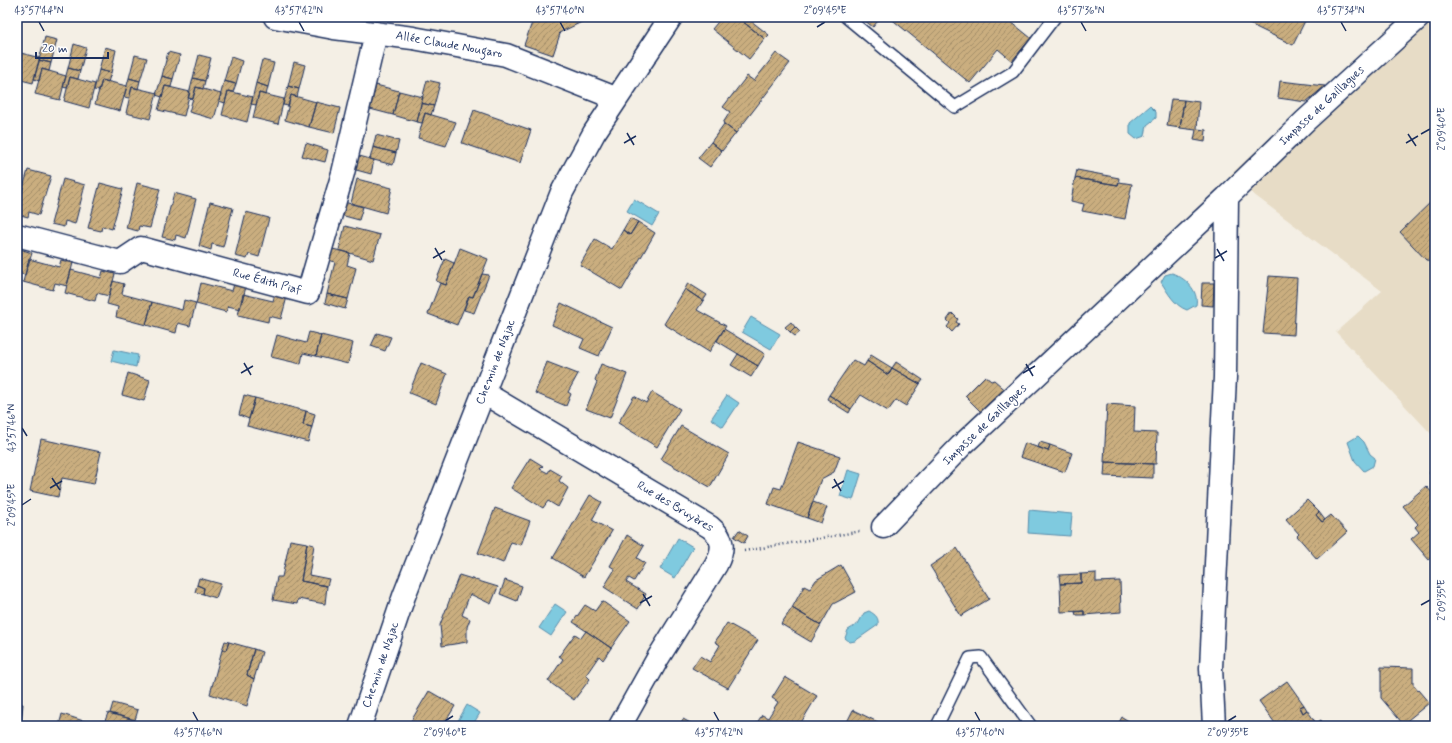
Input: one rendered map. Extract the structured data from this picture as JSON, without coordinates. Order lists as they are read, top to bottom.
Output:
{
  "streets": {
    "street": [
      "Allée Claude Nougaro",
      "Impasse de Gaillagues",
      "Rue Édith Piaf",
      "Chemin de Najac",
      "Rue des Bruyères"
    ]
  },
  "crossings": [
    ["Allée Claude Nougaro", "Rue Édith Piaf"],
    ["Allée Claude Nougaro", "Chemin de Najac"],
    ["Chemin de Najac", "Rue des Bruyères"]
  ],
  "scale_bar": "20 m",
  "coordinates": [
    "43°57'44\"N",
    "43°57'42\"N",
    "43°57'40\"N",
    "2°09'45\"E",
    "43°57'36\"N",
    "43°57'34\"N",
    "2°09'40\"E",
    "43°57'46\"N",
    "2°09'35\"E"
  ]
}
